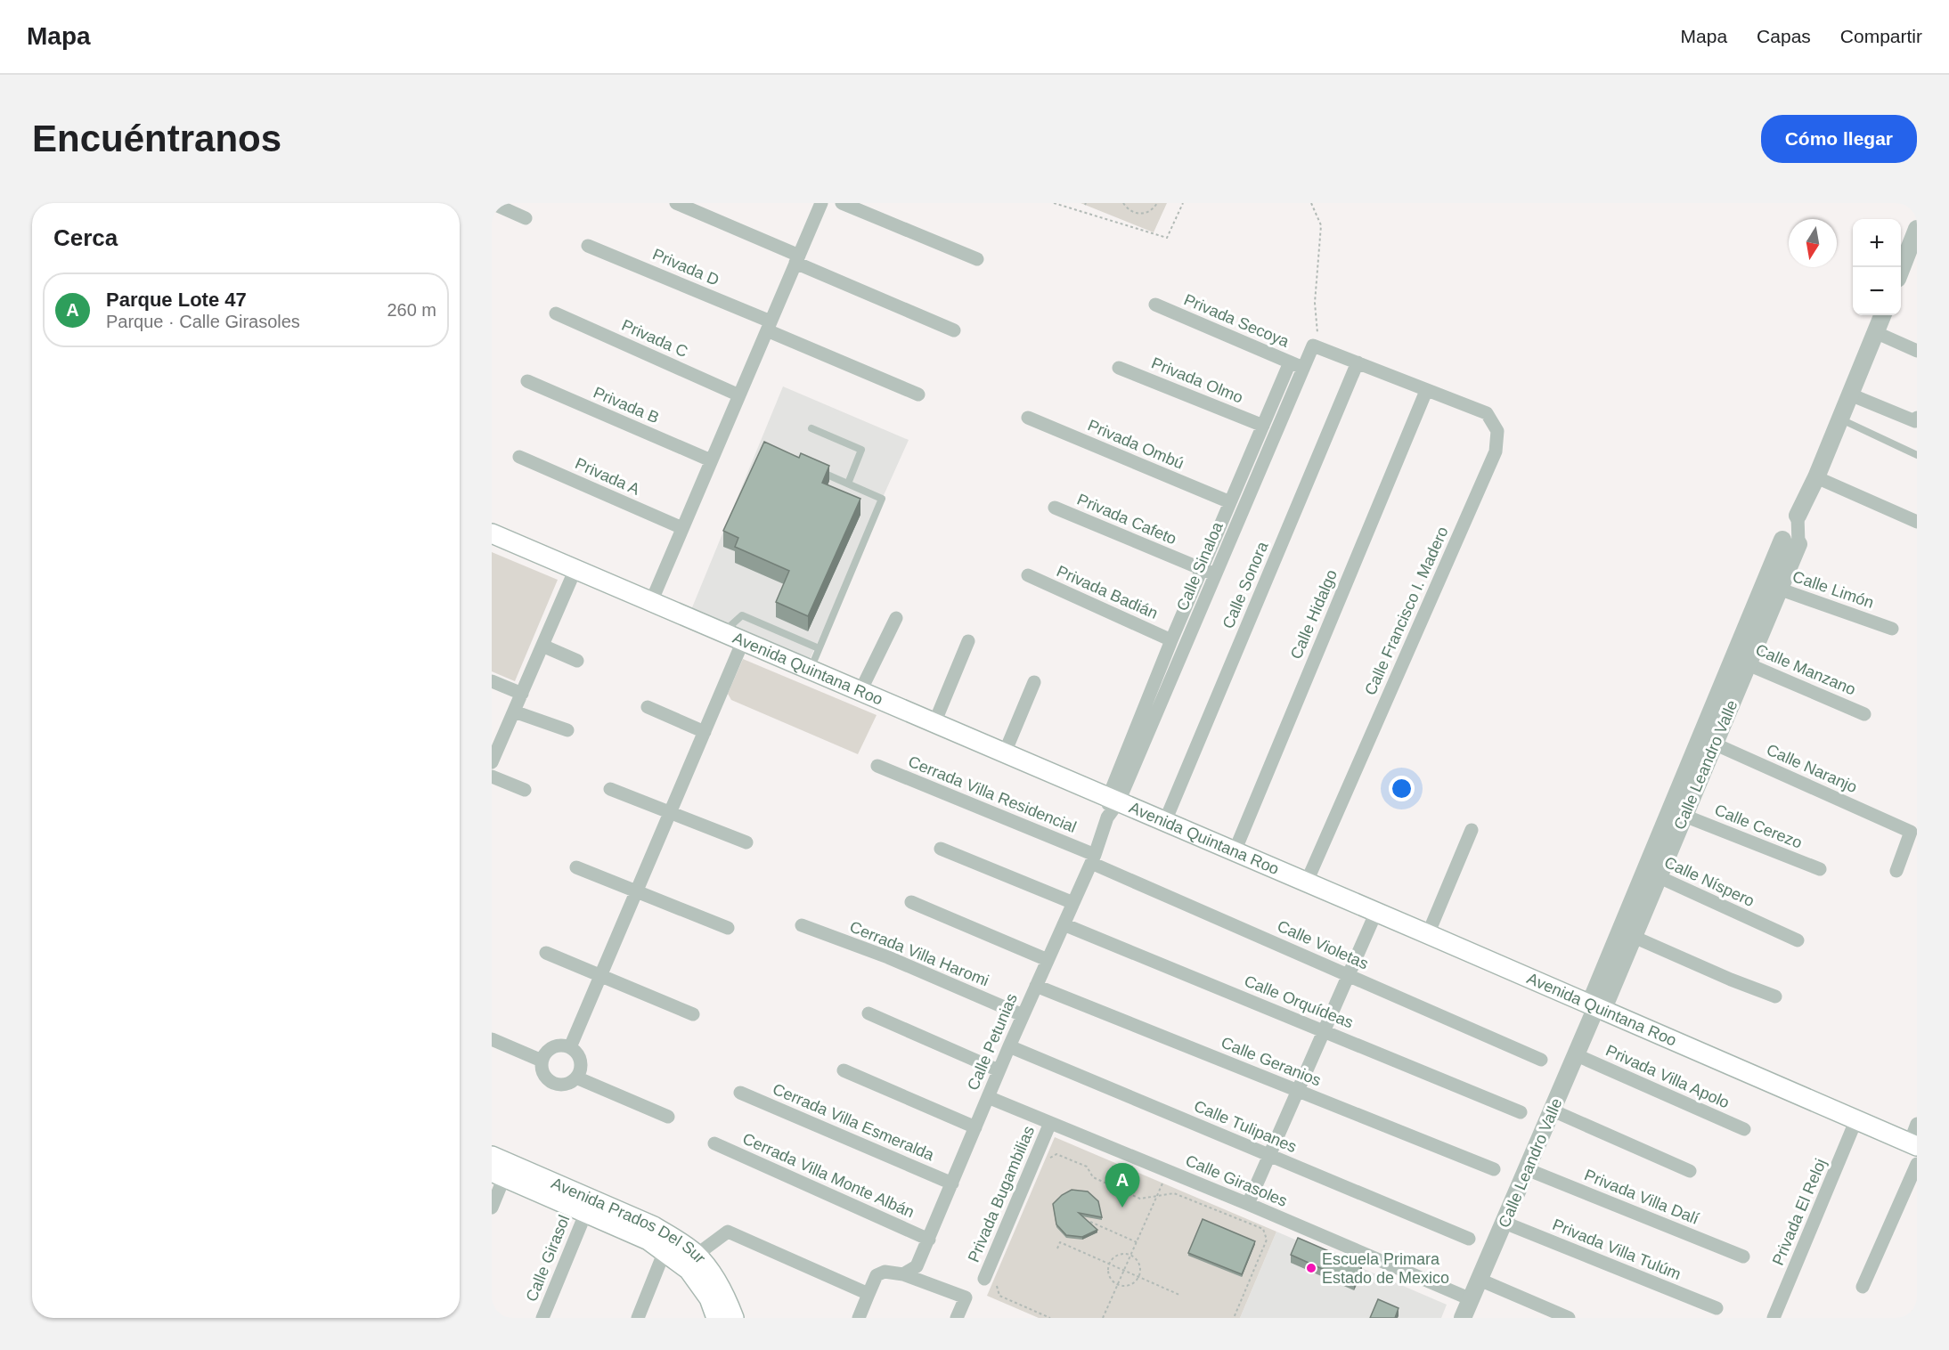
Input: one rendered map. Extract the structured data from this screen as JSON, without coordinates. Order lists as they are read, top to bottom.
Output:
{
  "streets": {
    "main road": ["Avenida Quintana Roo", "Avenida Prados Del Sur"],
    "street": [
      "Privada D",
      "Privada Secoya",
      "Privada C",
      "Privada Olmo",
      "Privada B",
      "Privada Ombú",
      "Privada A",
      "Privada Cafeto",
      "Calle Sinaloa",
      "Calle Sonora",
      "Calle Limón",
      "Privada Badián",
      "Calle Francisco I. Madero",
      "Calle Hidalgo",
      "Calle Manzano",
      "Calle Leandro Valle",
      "Calle Naranjo",
      "Cerrada Villa Residencial",
      "Calle Cerezo",
      "Calle Níspero",
      "Calle Violetas",
      "Cerrada Villa Haromi",
      "Calle Orquídeas",
      "Calle Petunias",
      "Calle Geranios",
      "Privada Villa Apolo",
      "Cerrada Villa Esmeralda",
      "Calle Tulipanes",
      "Cerrada Villa Monte Albán",
      "Calle Girasoles",
      "Privada Bugambilias",
      "Privada Villa Dalí",
      "Privada El Reloj",
      "Privada Villa Tulúm",
      "Calle Girasol"
    ]
  },
  "crossings": [
    ["Privada Secoya", "Calle Sinaloa"],
    ["Privada Olmo", "Calle Sinaloa"],
    ["Privada Ombú", "Calle Sinaloa"],
    ["Privada Cafeto", "Calle Sinaloa"],
    ["Calle Sinaloa", "Privada Badián"],
    ["Calle Sinaloa", "Calle Francisco I. Madero"],
    ["Calle Sinaloa", "Avenida Quintana Roo"],
    ["Calle Sinaloa", "Calle Petunias"],
    ["Calle Sonora", "Calle Francisco I. Madero"],
    ["Calle Sonora", "Avenida Quintana Roo"],
    ["Calle Limón", "Calle Leandro Valle"],
    ["Calle Francisco I. Madero", "Calle Hidalgo"],
    ["Calle Francisco I. Madero", "Avenida Quintana Roo"],
    ["Calle Hidalgo", "Avenida Quintana Roo"],
    ["Avenida Quintana Roo", "Calle Leandro Valle"],
    ["Avenida Quintana Roo", "Calle Petunias"],
    ["Avenida Quintana Roo", "Privada El Reloj"],
    ["Calle Manzano", "Calle Leandro Valle"],
    ["Calle Leandro Valle", "Calle Naranjo"],
    ["Calle Leandro Valle", "Calle Cerezo"],
    ["Calle Leandro Valle", "Calle Níspero"],
    ["Calle Leandro Valle", "Privada Villa Apolo"],
    ["Calle Leandro Valle", "Calle Girasoles"],
    ["Calle Leandro Valle", "Privada Villa Dalí"],
    ["Calle Leandro Valle", "Privada Villa Tulúm"],
    ["Cerrada Villa Residencial", "Calle Violetas"],
    ["Cerrada Villa Residencial", "Calle Petunias"],
    ["Calle Violetas", "Calle Petunias"],
    ["Cerrada Villa Haromi", "Calle Petunias"],
    ["Calle Orquídeas", "Calle Petunias"],
    ["Calle Petunias", "Calle Geranios"],
    ["Calle Petunias", "Cerrada Villa Esmeralda"],
    ["Calle Petunias", "Calle Tulipanes"],
    ["Calle Petunias", "Cerrada Villa Monte Albán"],
    ["Calle Petunias", "Calle Girasoles"],
    ["Calle Girasoles", "Privada Bugambilias"],
    ["Avenida Prados Del Sur", "Calle Girasol"]
  ],
  "places": ["Escuela Primara Estado de Mexico"],
  "north": "bottom",
  "page": {
    "header": "Mapa",
    "nav": ["Mapa", "Capas", "Compartir"],
    "buttons": "Cómo llegar",
    "title": "Encuéntranos",
    "heading": "Cerca",
    "map_buttons": ["+", "−"],
    "list": [
      {
        "mark": "A",
        "name": "Parque Lote 47",
        "note": "Parque · Calle Girasoles",
        "value": "260 m"
      }
    ],
    "pins": "A"
  }
}
